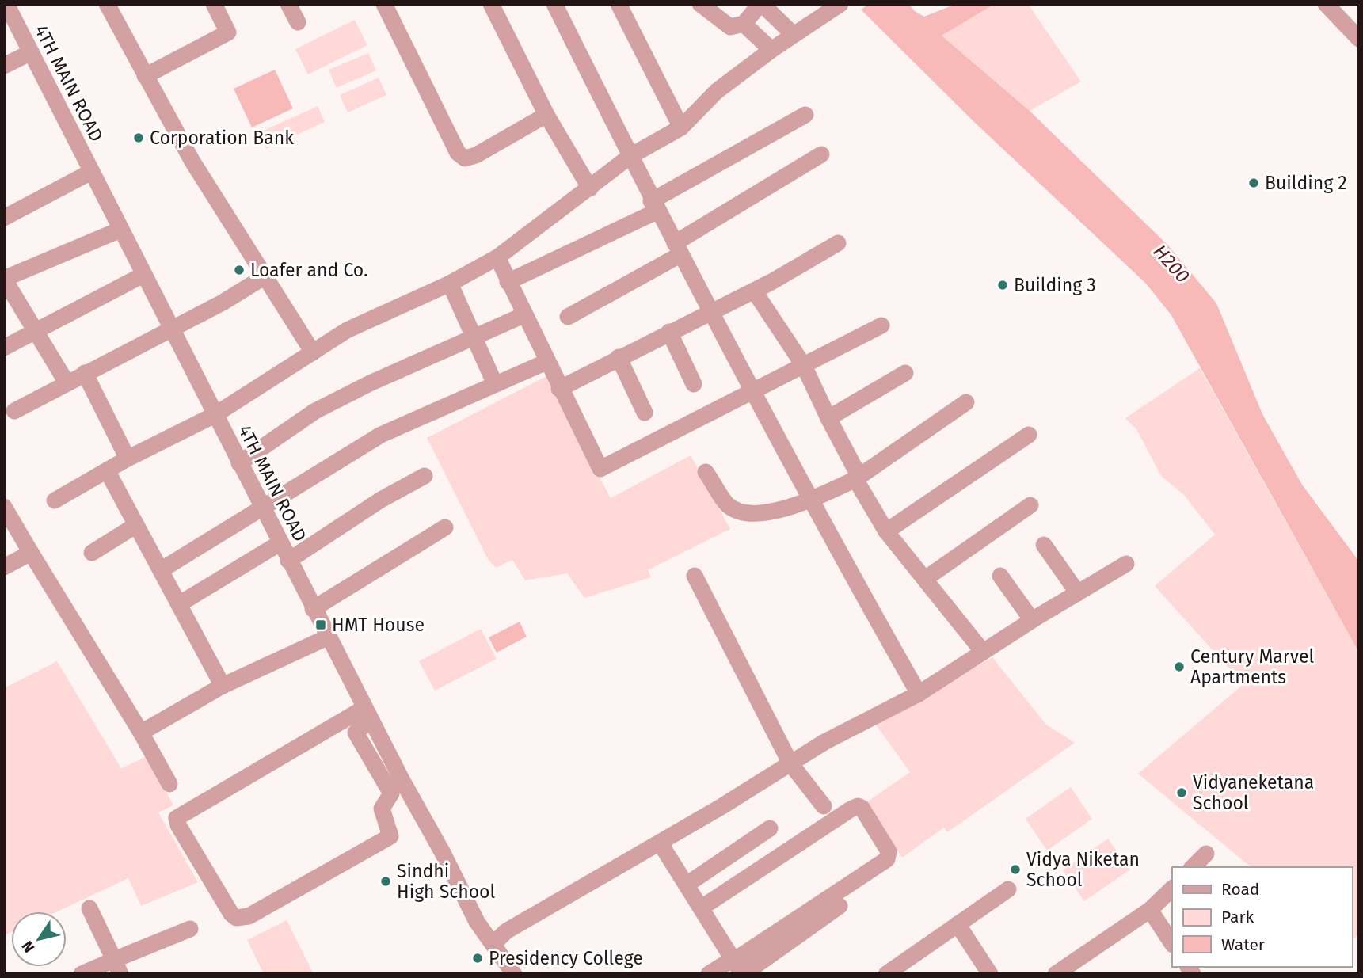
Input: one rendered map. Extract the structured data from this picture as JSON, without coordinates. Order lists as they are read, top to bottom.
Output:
{
  "streets": {
    "street": ["4TH MAIN ROAD"]
  },
  "water": ["H200"],
  "places": {
    "other": [
      "Corporation Bank",
      "Building 2",
      "Loafer and Co.",
      "Building 3",
      "Century Marvel Apartments",
      "Vidyaneketana School",
      "Vidya Niketan School",
      "Sindhi High School",
      "Presidency College"
    ],
    "transit": ["HMT House"]
  },
  "legend": ["Road", "Park", "Water"],
  "north": "bottom left"
}
